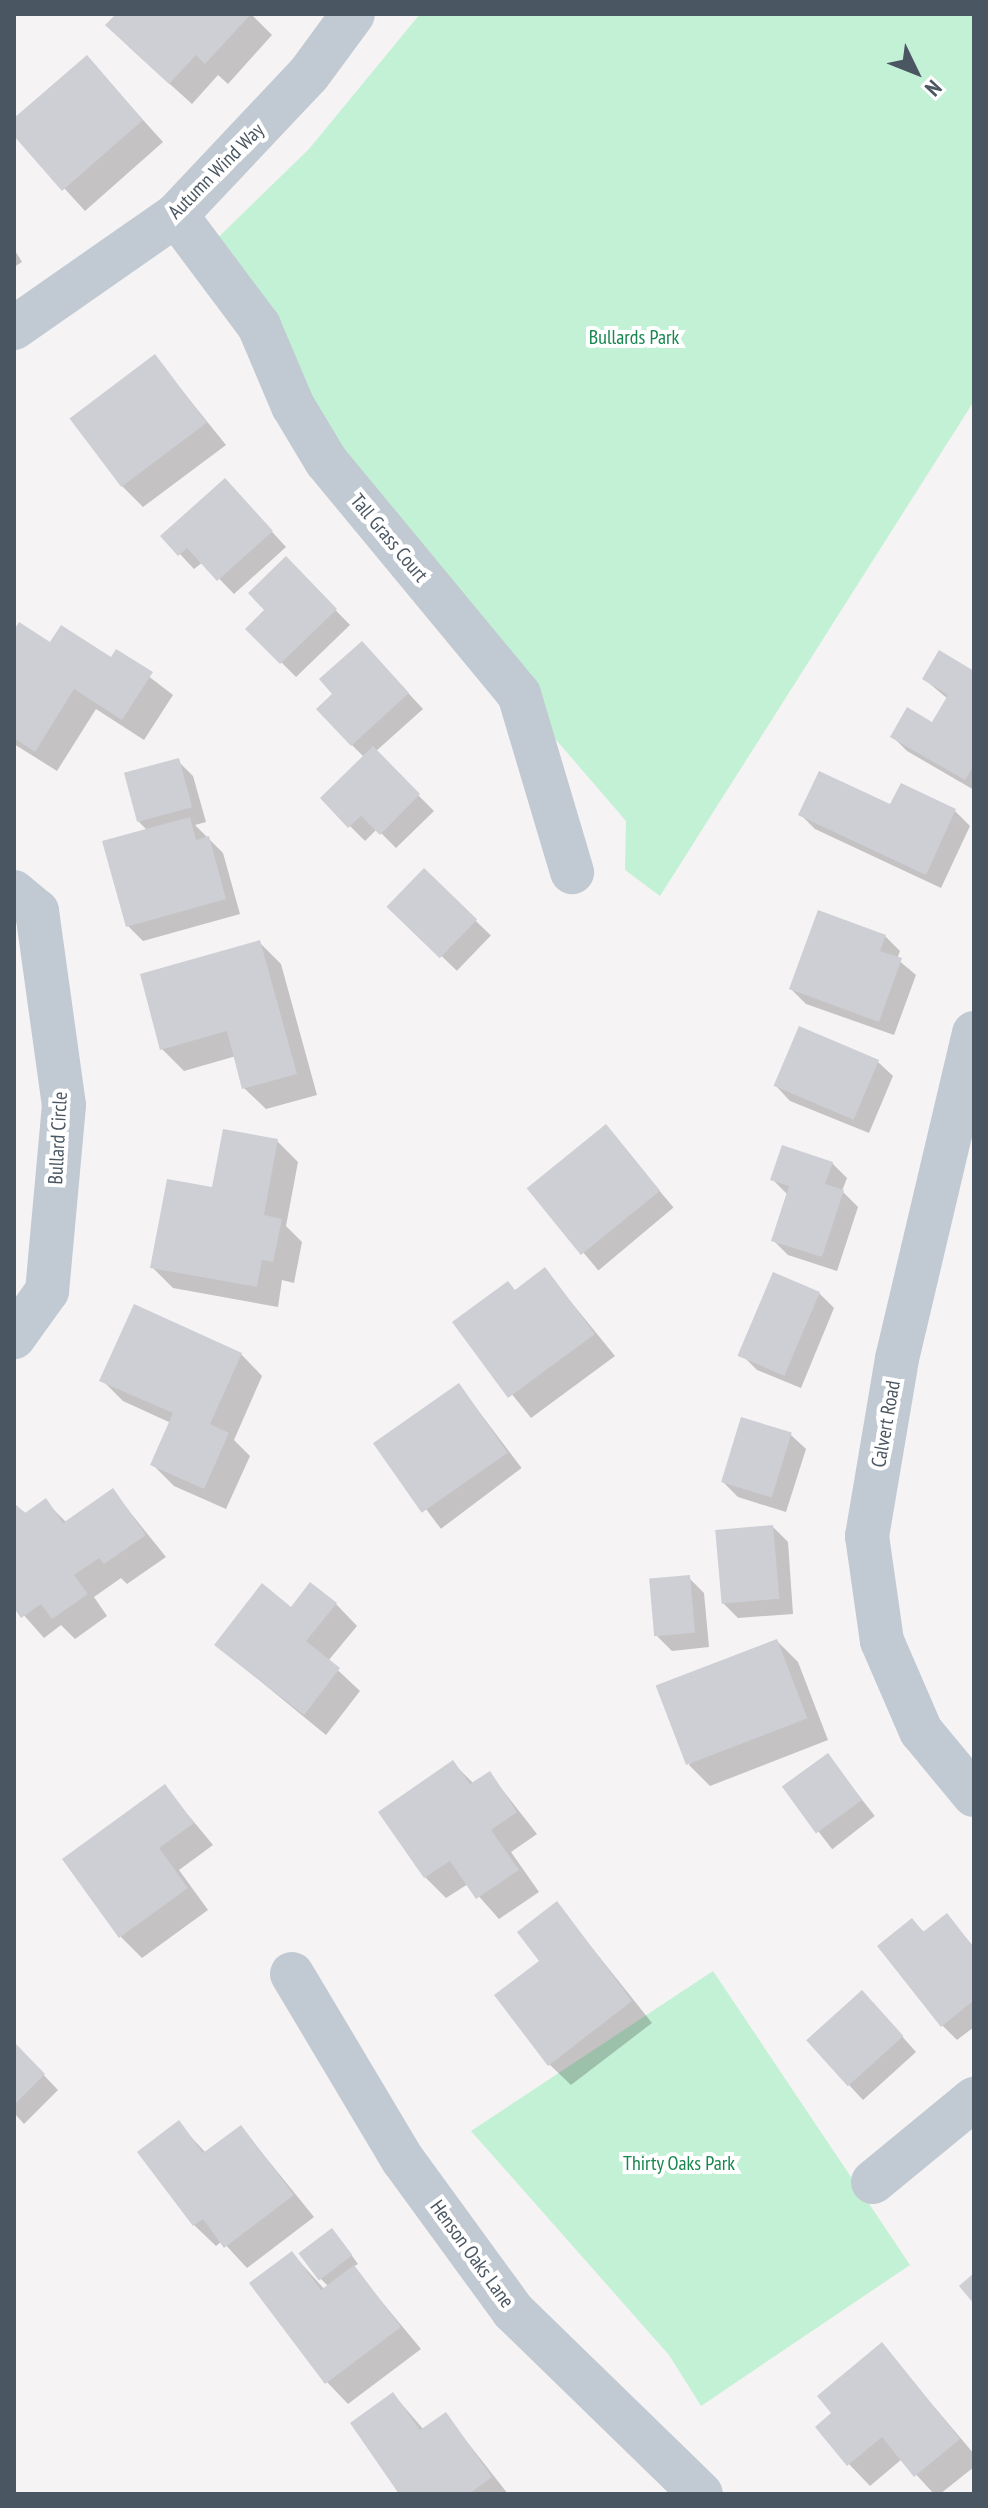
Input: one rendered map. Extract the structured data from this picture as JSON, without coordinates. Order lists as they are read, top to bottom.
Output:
{
  "streets": {
    "street": [
      "Autumn Wind Way",
      "Tall Grass Court",
      "Bullard Circle",
      "Calvert Road",
      "Henson Oaks Lane"
    ]
  },
  "crossings": [
    ["Autumn Wind Way", "Tall Grass Court"]
  ],
  "parks": ["Bullards Park", "Thirty Oaks Park"],
  "north": "bottom right"
}
